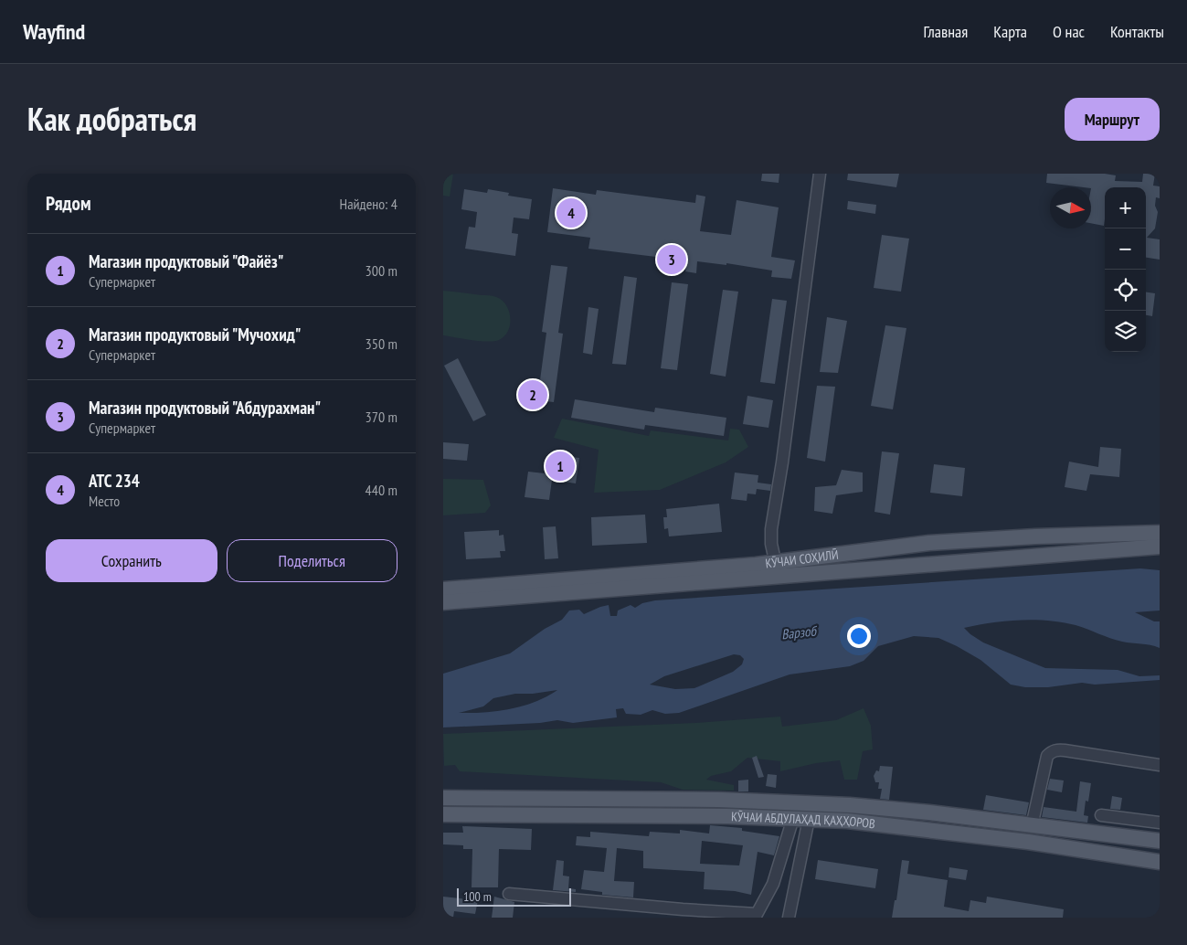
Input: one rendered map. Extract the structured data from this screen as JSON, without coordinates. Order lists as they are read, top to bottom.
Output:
{
  "streets": {
    "main road": ["КӮЧАИ СОҲИЛӢ", "КӮЧАИ АБДУЛАҲАД ҚАҲҲОРОВ"]
  },
  "water": ["Варзоб"],
  "scale_bar": "100 m",
  "north": "right",
  "page": {
    "header": "Wayfind",
    "nav": [
      "Главная",
      "Карта",
      "О нас",
      "Контакты"
    ],
    "title": "Как добраться",
    "buttons": [
      "Маршрут",
      ["Сохранить", "Поделиться"]
    ],
    "heading": ["Рядом", "Найдено: 4"],
    "map_buttons": ["+", "−"],
    "pins": [
      "4",
      "3",
      "2",
      "1"
    ],
    "list": [
      {
        "mark": "1",
        "name": "Магазин продуктовый \"Файёз\"",
        "note": "Супермаркет",
        "value": "300 m"
      },
      {
        "mark": "2",
        "name": "Магазин продуктовый \"Мучохид\"",
        "note": "Супермаркет",
        "value": "350 m"
      },
      {
        "mark": "3",
        "name": "Магазин продуктовый \"Абдурахман\"",
        "note": "Супермаркет",
        "value": "370 m"
      },
      {
        "mark": "4",
        "name": "АТС 234",
        "note": "Место",
        "value": "440 m"
      }
    ],
    "scale": "100 m"
  }
}
